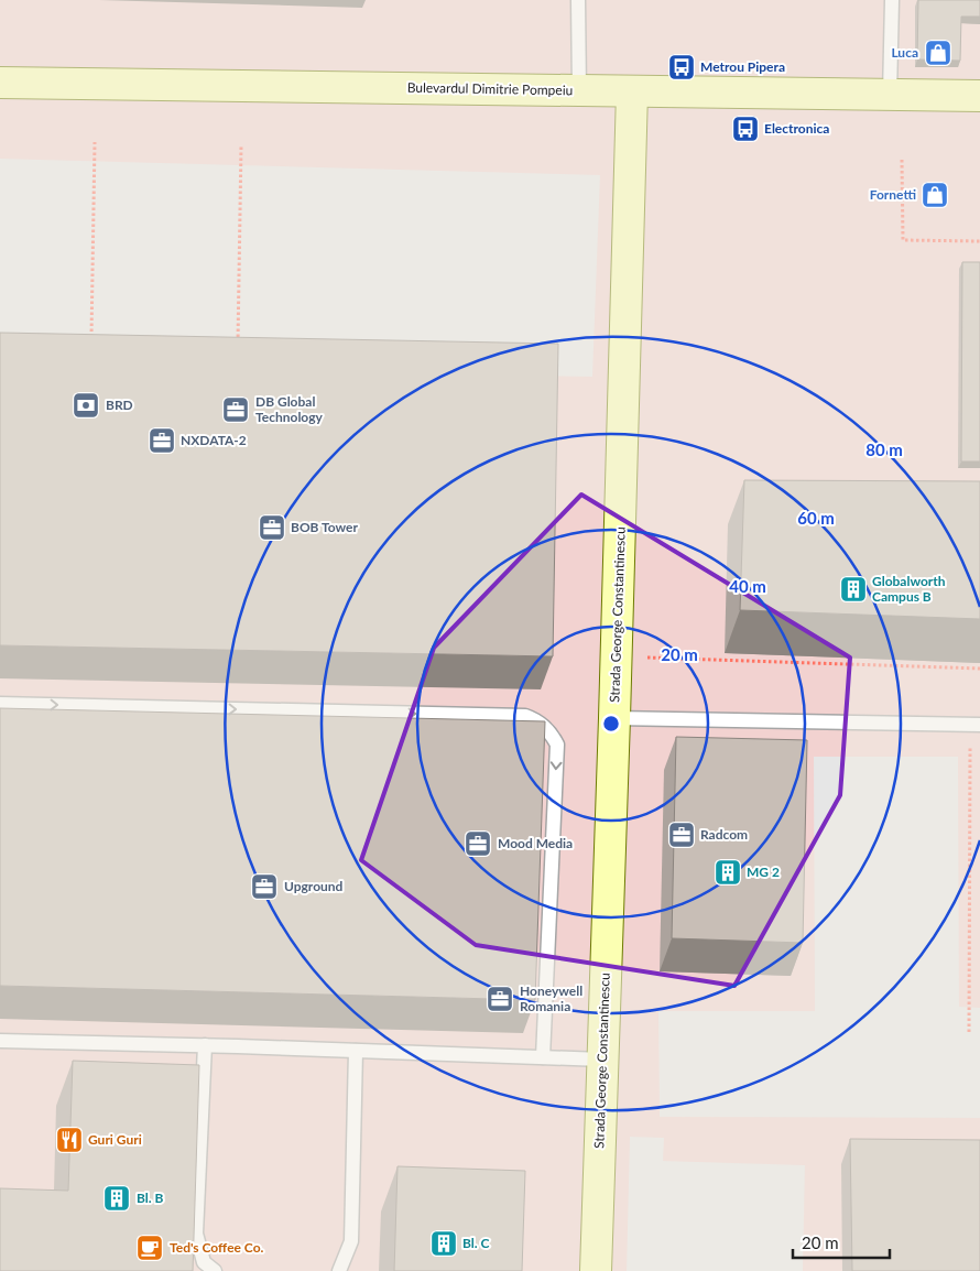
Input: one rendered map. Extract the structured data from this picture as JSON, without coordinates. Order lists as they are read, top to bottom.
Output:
{
  "streets": {
    "street": ["Bulevardul Dimitrie Pompeiu", "Strada George Constantinescu"]
  },
  "crossings": [
    ["Bulevardul Dimitrie Pompeiu", "Strada George Constantinescu"]
  ],
  "places": {
    "shop": ["Luca", "Fornetti"],
    "bus stop": ["Metrou Pipera", "Electronica"],
    "bank": ["BRD"],
    "office": [
      "DB Global Technology",
      "NXDATA-2",
      "BOB Tower",
      "Radcom",
      "Mood Media",
      "Upground",
      "Honeywell Romania"
    ],
    "building": [
      "Globalworth Campus B",
      "MG 2",
      "Bl. B",
      "Bl. C"
    ],
    "restaurant": ["Guri Guri"],
    "cafe": ["Ted's Coffee Co."]
  },
  "scale_bar": "20 m",
  "rings": [
    "80 m",
    "60 m",
    "40 m",
    "20 m"
  ]
}
